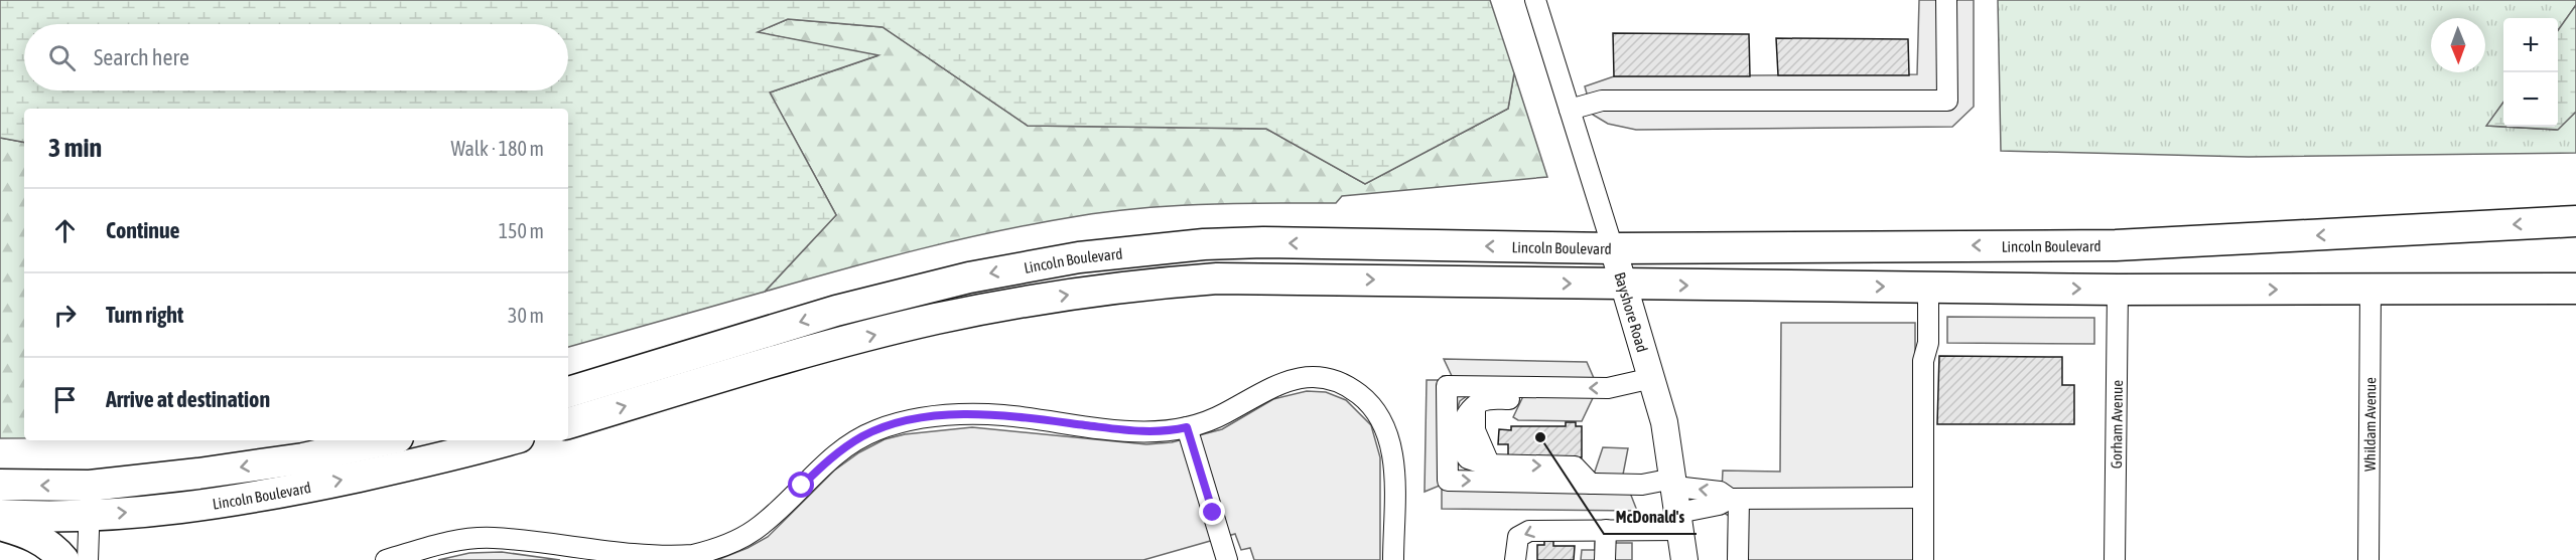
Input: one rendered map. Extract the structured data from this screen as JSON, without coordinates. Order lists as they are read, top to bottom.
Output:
{
  "streets": {
    "highway": ["Lincoln Boulevard"],
    "main road": ["Bayshore Road"],
    "street": ["Whildam Avenue", "Gorham Avenue"]
  },
  "crossings": [
    ["Lincoln Boulevard", "Bayshore Road"]
  ],
  "places": ["McDonald's"],
  "north": "bottom",
  "page": {
    "map_buttons": ["+", "−"],
    "search": "Search here",
    "heading": ["3 min", "Walk · 180 m"],
    "list": [
      ["Continue", "150 m"],
      ["Turn right", "30 m"],
      "Arrive at destination"
    ]
  }
}
